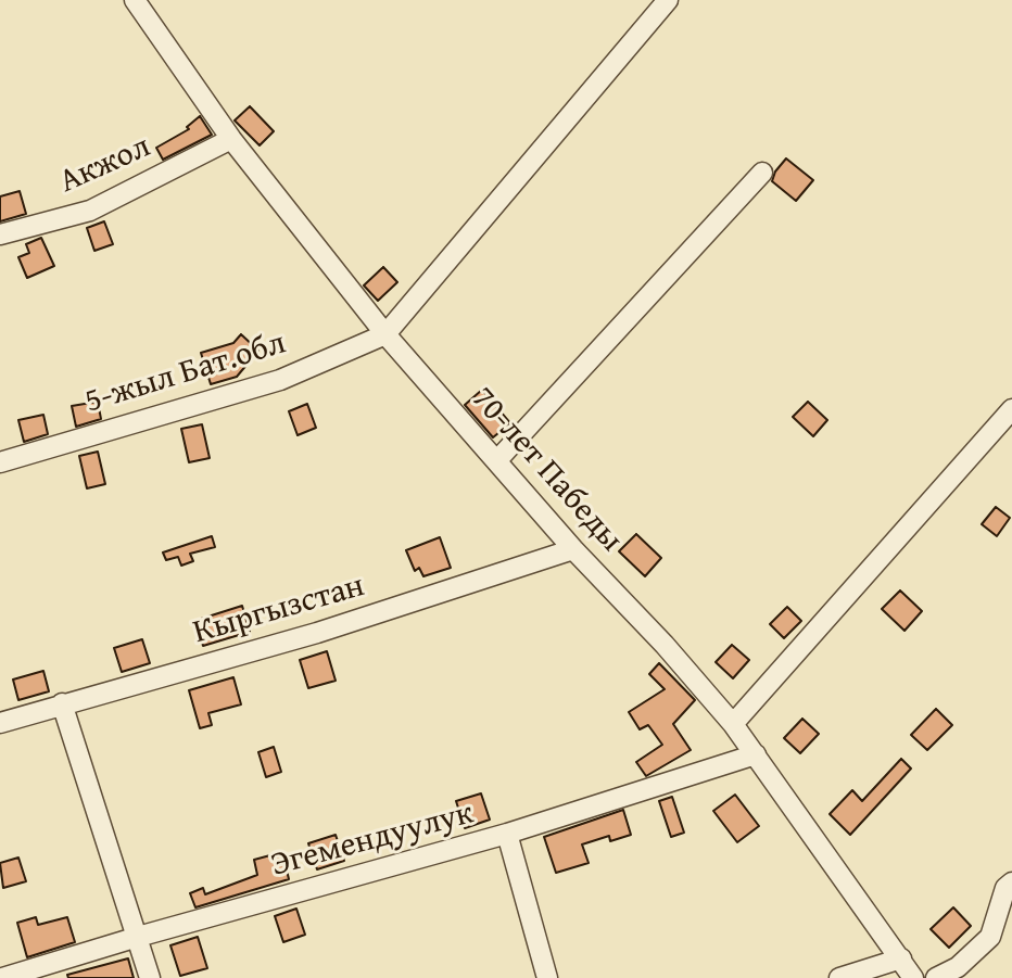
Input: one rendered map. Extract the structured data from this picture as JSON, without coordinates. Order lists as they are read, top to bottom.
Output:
{
  "streets": {
    "street": [
      "Акжол",
      "5-жыл Бат.обл",
      "70-лет Пабеды",
      "Кыргызстан",
      "Эгемендуулук"
    ]
  },
  "crossings": [
    ["Акжол", "70-лет Пабеды"],
    ["5-жыл Бат.обл", "70-лет Пабеды"],
    ["70-лет Пабеды", "Кыргызстан"],
    ["70-лет Пабеды", "Эгемендуулук"]
  ]
}
